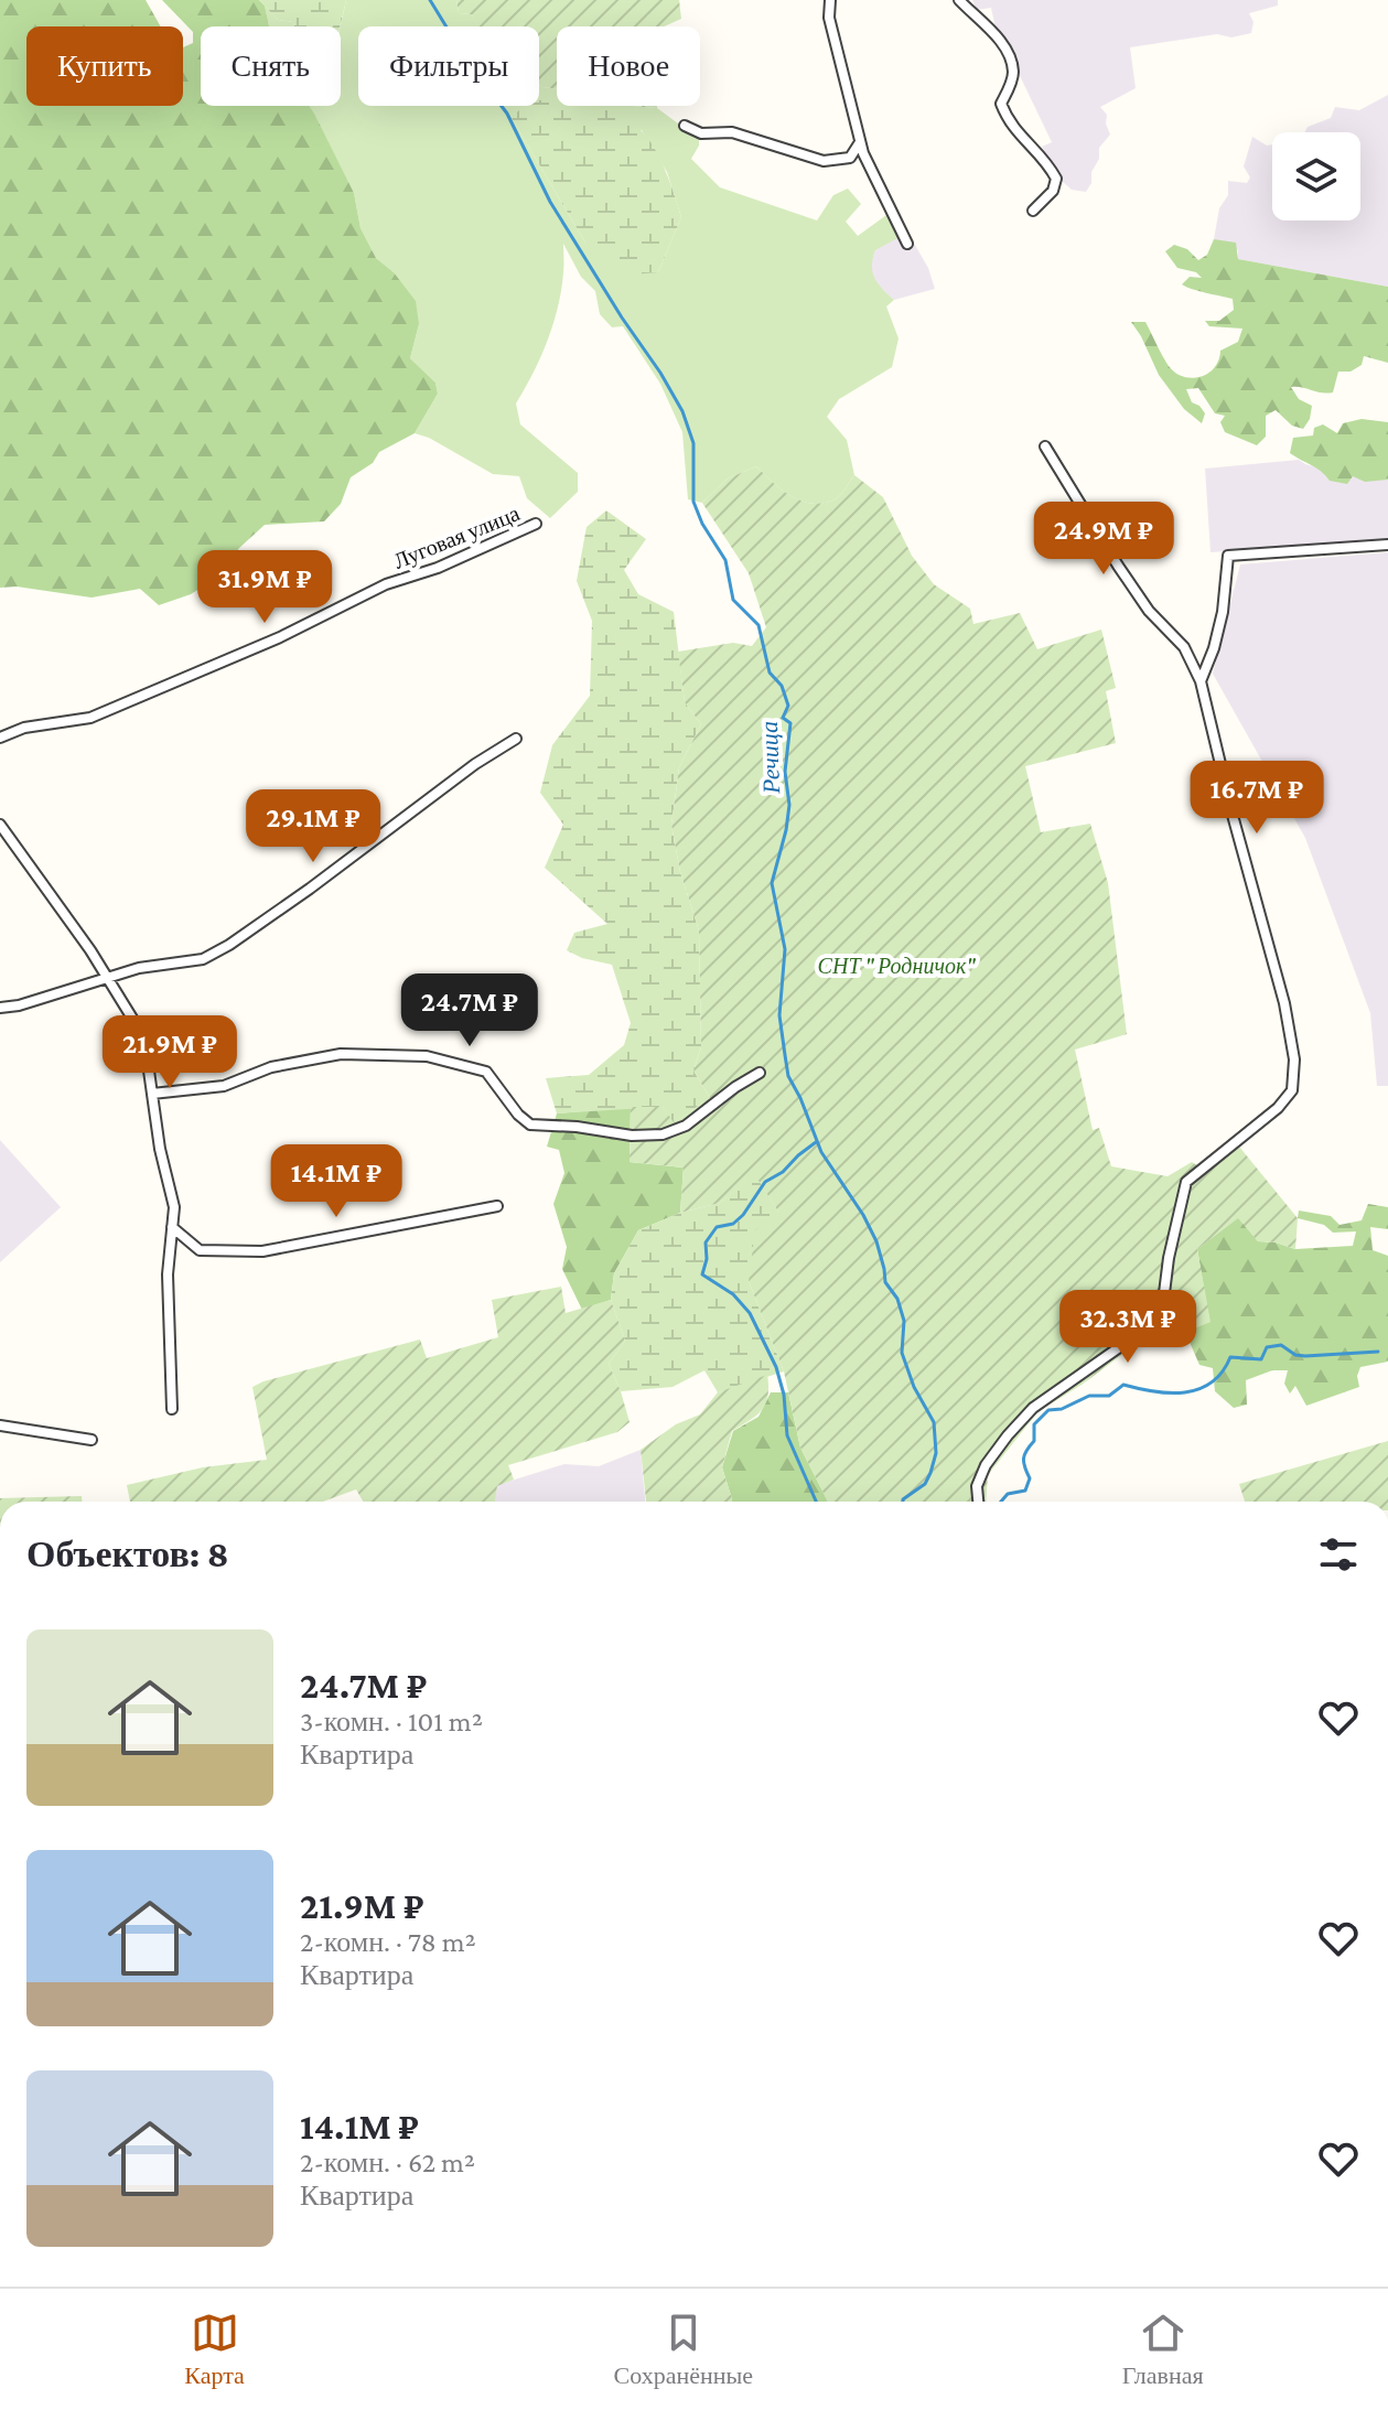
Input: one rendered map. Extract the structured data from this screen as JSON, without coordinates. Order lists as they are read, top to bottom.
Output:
{
  "streets": {
    "street": ["Луговая улица"]
  },
  "water": ["Речица"],
  "parks": ["СНТ \" Родничок\""],
  "page": {
    "chip": [
      "Купить",
      "Снять",
      "Фильтры",
      "Новое"
    ],
    "price": [
      "24.9M ₽",
      "31.9M ₽",
      "16.7M ₽",
      "29.1M ₽",
      "24.7M ₽",
      "21.9M ₽",
      "14.1M ₽",
      "32.3M ₽"
    ],
    "heading": "Объектов: 8",
    "list": [
      {
        "name": "24.7M ₽",
        "note": "3-комн. · 101 m² · Квартира"
      },
      {
        "name": "21.9M ₽",
        "note": "2-комн. · 78 m² · Квартира"
      },
      {
        "name": "14.1M ₽",
        "note": "2-комн. · 62 m² · Квартира"
      }
    ],
    "tabs": ["Карта", "Сохранённые", "Главная"]
  }
}
